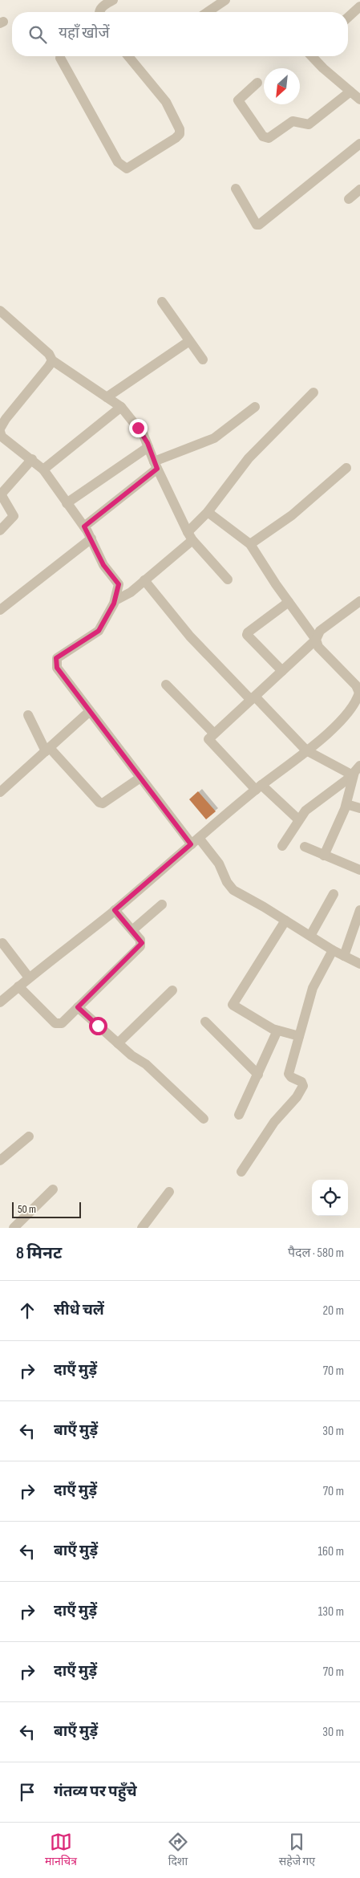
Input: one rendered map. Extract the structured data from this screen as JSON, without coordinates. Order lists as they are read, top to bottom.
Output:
{
  "scale_bar": "50 m",
  "north": "bottom left",
  "page": {
    "search": "यहाँ खोजें",
    "scale": "50 m",
    "heading": ["8 मिनट", "पैदल · 580 m"],
    "list": [
      ["सीधे चलें", "20 m"],
      ["दाएँ मुड़ें", "70 m"],
      ["बाएँ मुड़ें", "30 m"],
      ["दाएँ मुड़ें", "70 m"],
      ["बाएँ मुड़ें", "160 m"],
      ["दाएँ मुड़ें", "130 m"],
      ["दाएँ मुड़ें", "70 m"],
      ["बाएँ मुड़ें", "30 m"],
      "गंतव्य पर पहुँचे"
    ],
    "nav": ["मानचित्र", "दिशा", "सहेजे गए"]
  }
}
